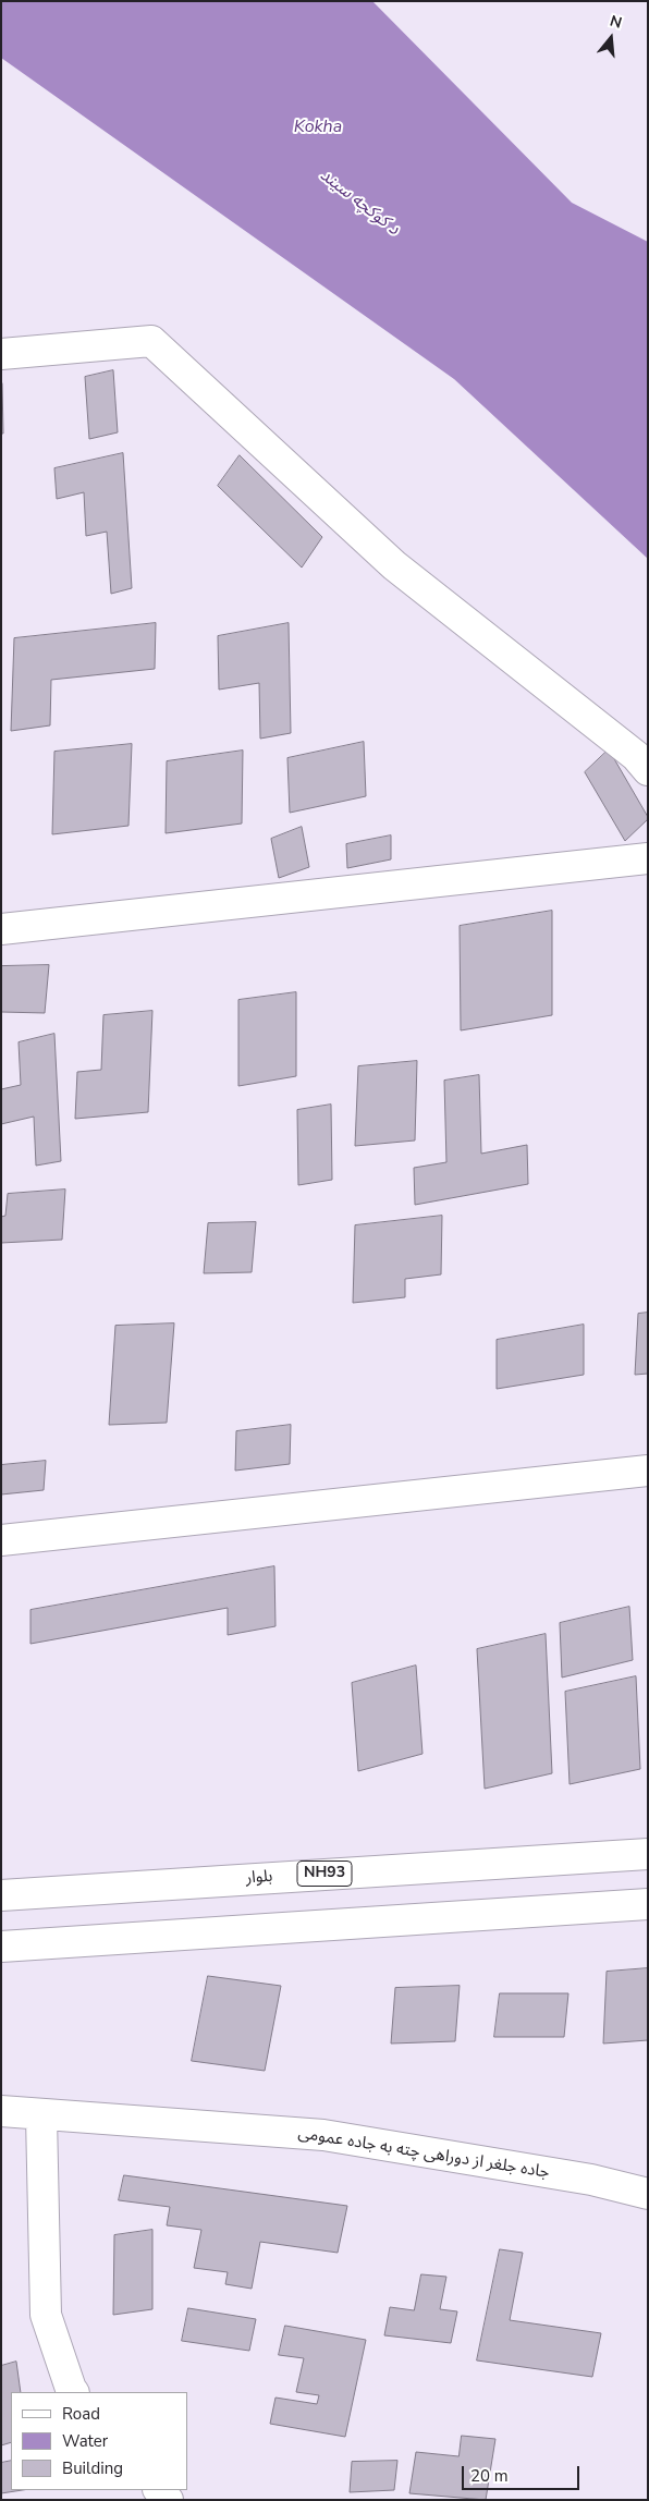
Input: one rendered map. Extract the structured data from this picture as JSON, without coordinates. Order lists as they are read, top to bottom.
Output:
{
  "streets": {
    "street": ["NH93", "بلوار", "جاده جلغر از دوراهی چته به جاده عمومی"]
  },
  "water": ["Kokha", "د کوکچه سیند"],
  "legend": ["Road", "Water", "Building"],
  "scale_bar": "20 m",
  "north": "top"
}
